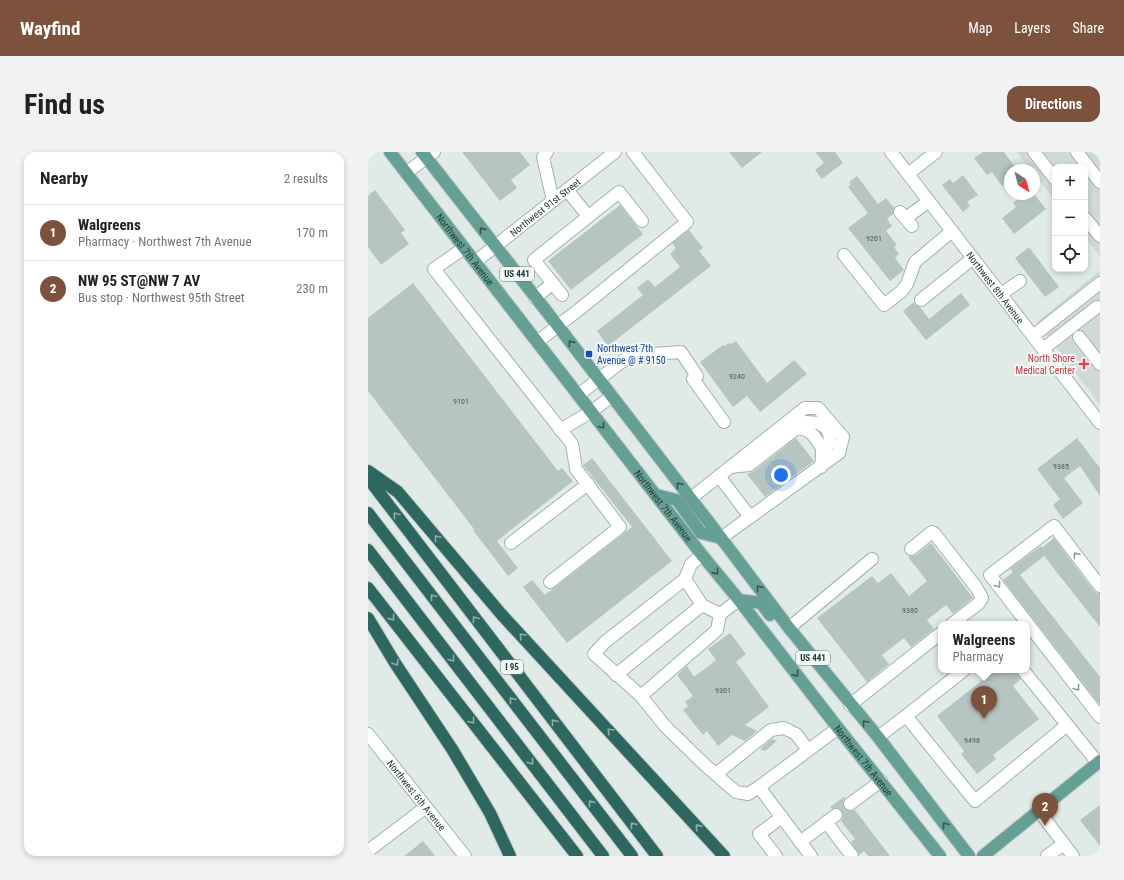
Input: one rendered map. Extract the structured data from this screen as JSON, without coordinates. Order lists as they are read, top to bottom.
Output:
{
  "streets": {
    "highway": ["I 95"],
    "main road": ["Northwest 7th Avenue", "US 441"],
    "street": ["Northwest 91st Street", "Northwest 8th Avenue", "Northwest 6th Avenue"]
  },
  "crossings": [
    ["Northwest 91st Street", "Northwest 7th Avenue"],
    ["Northwest 91st Street", "US 441"]
  ],
  "places": {
    "transit": ["Northwest 7th Avenue @ # 9150"],
    "health": ["North Shore Medical Center"]
  },
  "house_numbers": [
    "9201",
    "9240",
    "9101",
    "9385",
    "9380",
    "9301",
    "9498"
  ],
  "north": "bottom right",
  "page": {
    "header": "Wayfind",
    "nav": ["Map", "Layers", "Share"],
    "buttons": "Directions",
    "title": "Find us",
    "heading": ["Nearby", "2 results"],
    "map_buttons": ["+", "−"],
    "list": [
      {
        "mark": "1",
        "name": "Walgreens",
        "note": "Pharmacy · Northwest 7th Avenue",
        "value": "170 m"
      },
      {
        "mark": "2",
        "name": "NW 95 ST@NW 7 AV",
        "note": "Bus stop · Northwest 95th Street",
        "value": "230 m"
      }
    ],
    "popup": ["Walgreens", "Pharmacy"],
    "pins": ["1", "2"]
  }
}
